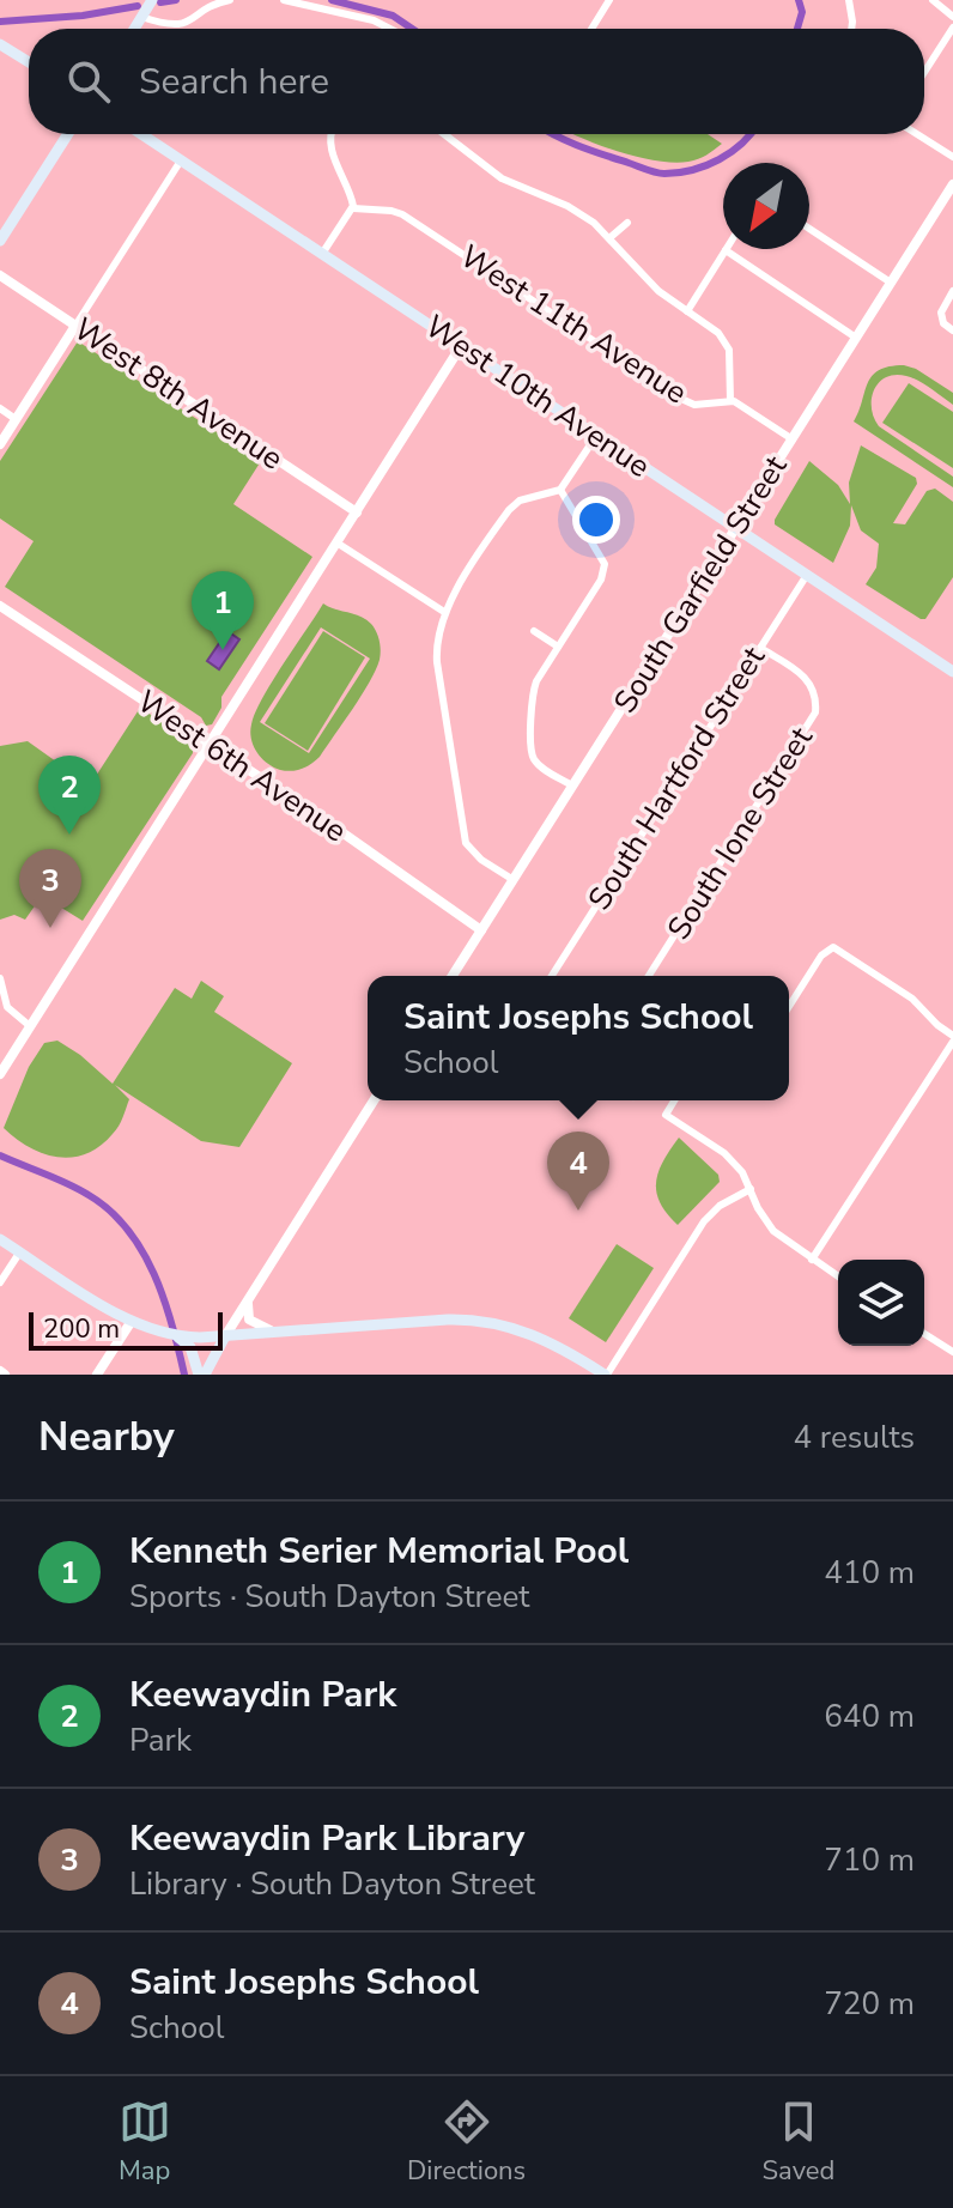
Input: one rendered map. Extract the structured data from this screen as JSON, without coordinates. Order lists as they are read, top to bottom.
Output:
{
  "streets": {
    "main road": ["West 10th Avenue"],
    "street": [
      "West 11th Avenue",
      "West 8th Avenue",
      "South Garfield Street",
      "West 6th Avenue",
      "South Hartford Street",
      "South Ione Street"
    ]
  },
  "crossings": [
    ["West 11th Avenue", "South Garfield Street"],
    ["West 10th Avenue", "South Garfield Street"],
    ["West 10th Avenue", "South Hartford Street"],
    ["South Garfield Street", "West 6th Avenue"],
    ["South Hartford Street", "South Ione Street"]
  ],
  "scale_bar": "200 m",
  "north": "bottom left",
  "page": {
    "search": "Search here",
    "pins": [
      "1",
      "2",
      "3",
      "4"
    ],
    "popup": ["Saint Josephs School", "School"],
    "scale": "200 m",
    "heading": ["Nearby", "4 results"],
    "list": [
      {
        "mark": "1",
        "name": "Kenneth Serier Memorial Pool",
        "note": "Sports · South Dayton Street",
        "value": "410 m"
      },
      {
        "mark": "2",
        "name": "Keewaydin Park",
        "note": "Park",
        "value": "640 m"
      },
      {
        "mark": "3",
        "name": "Keewaydin Park Library",
        "note": "Library · South Dayton Street",
        "value": "710 m"
      },
      {
        "mark": "4",
        "name": "Saint Josephs School",
        "note": "School",
        "value": "720 m"
      }
    ],
    "nav": ["Map", "Directions", "Saved"]
  }
}
